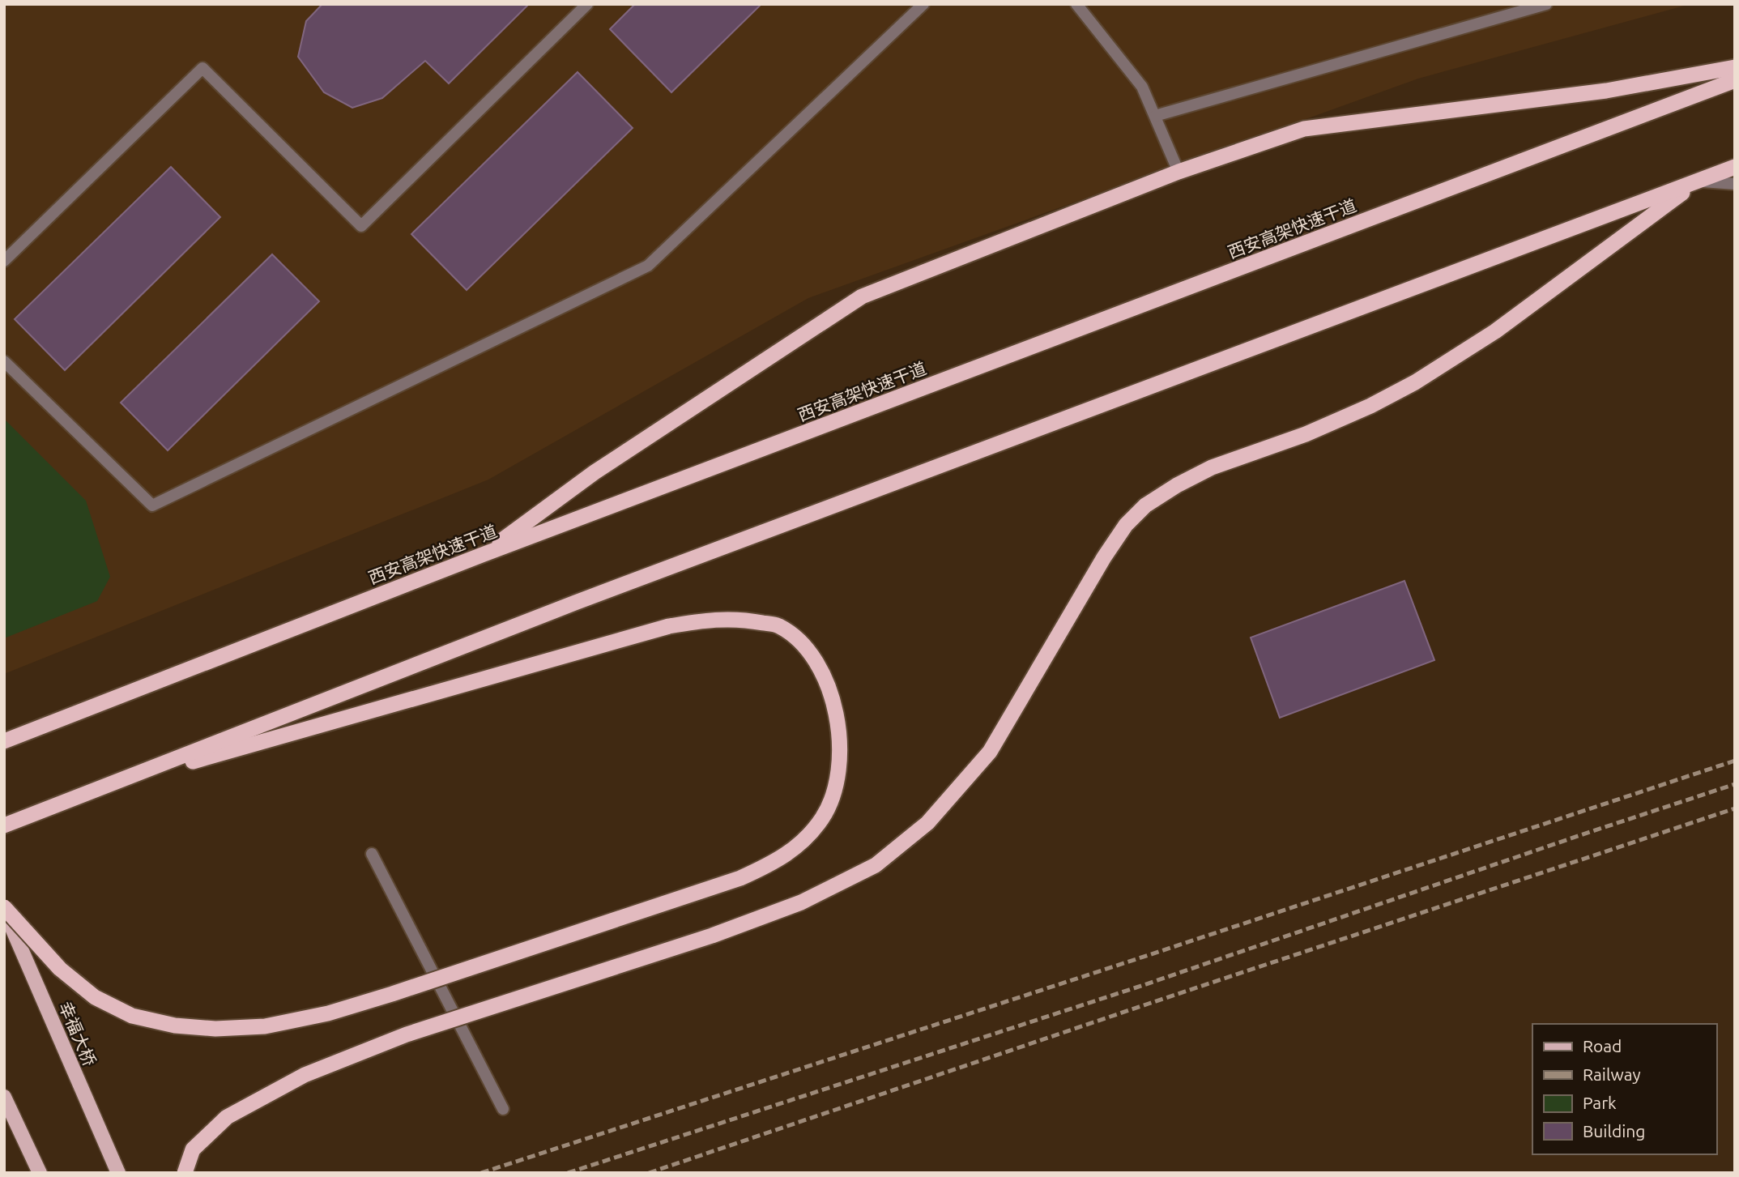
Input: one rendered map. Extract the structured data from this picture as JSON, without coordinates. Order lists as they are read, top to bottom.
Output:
{
  "streets": {
    "highway": ["西安高架快速干道"],
    "main road": ["幸福大桥"]
  },
  "legend": [
    "Road",
    "Railway",
    "Park",
    "Building"
  ]
}
